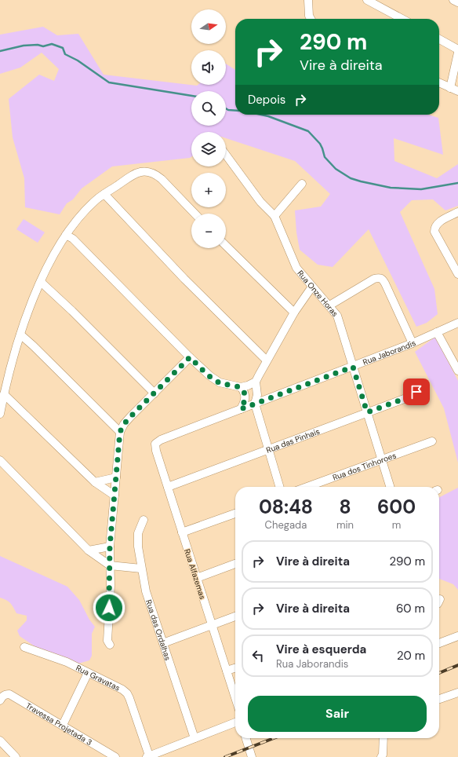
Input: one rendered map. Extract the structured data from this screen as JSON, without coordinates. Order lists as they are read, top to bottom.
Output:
{
  "streets": {
    "street": [
      "Rua Onze Horas",
      "Rua Jaborandis",
      "Rua das Pinhais",
      "Rua dos Tinhoroes",
      "Rua Alfazemas",
      "Rua das Ordalhas",
      "Rua Gravatas",
      "Travessa Projetada 3"
    ]
  },
  "crossings": [
    ["Rua Onze Horas", "Rua Jaborandis"],
    ["Rua Onze Horas", "Rua das Pinhais"],
    ["Rua Onze Horas", "Rua dos Tinhoroes"],
    ["Rua Jaborandis", "Rua Alfazemas"],
    ["Rua das Pinhais", "Rua Alfazemas"]
  ],
  "north": "right",
  "page": {
    "map_buttons": ["+", "−"],
    "turn": ["290 m", "Vire à direita"],
    "then": "Depois",
    "eta": [
      "08:48",
      "Chegada",
      "8",
      "min",
      "600",
      "m"
    ],
    "list": [
      {
        "name": "Vire à direita",
        "value": "290 m"
      },
      {
        "name": "Vire à direita",
        "value": "60 m"
      },
      {
        "name": "Vire à esquerda",
        "note": "Rua Jaborandis",
        "value": "20 m"
      }
    ],
    "buttons": "Sair"
  }
}
